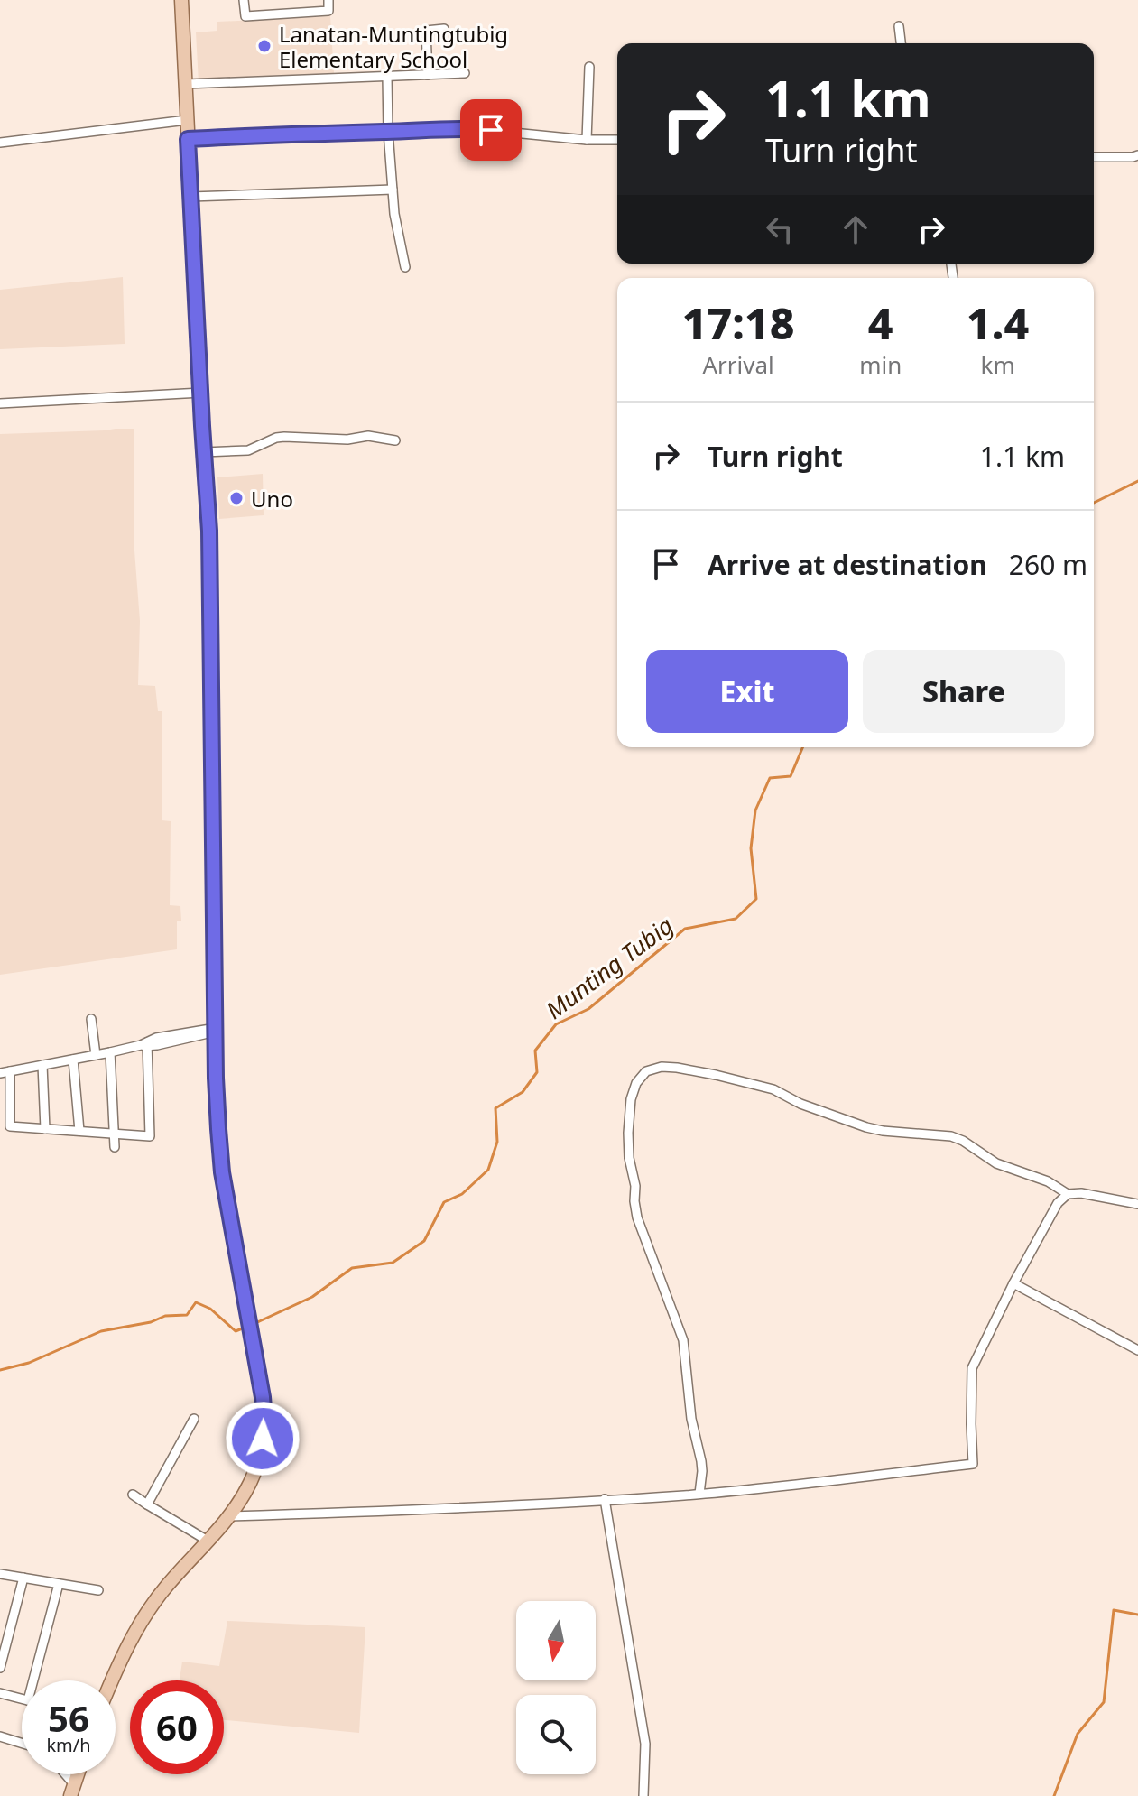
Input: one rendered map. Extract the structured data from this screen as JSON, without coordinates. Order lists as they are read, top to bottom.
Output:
{
  "water": ["Munting Tubig"],
  "places": ["Lanatan-Muntingtubig Elementary School", "Uno"],
  "north": "bottom",
  "page": {
    "turn": ["1.1 km", "Turn right"],
    "eta": [
      "17:18",
      "Arrival",
      "4",
      "min",
      "1.4",
      "km"
    ],
    "list": [
      {
        "name": "Turn right",
        "value": "1.1 km"
      },
      {
        "name": "Arrive at destination",
        "value": "260 m"
      }
    ],
    "buttons": ["Exit", "Share"],
    "speed": "56 km/h",
    "limit": "60"
  }
}
